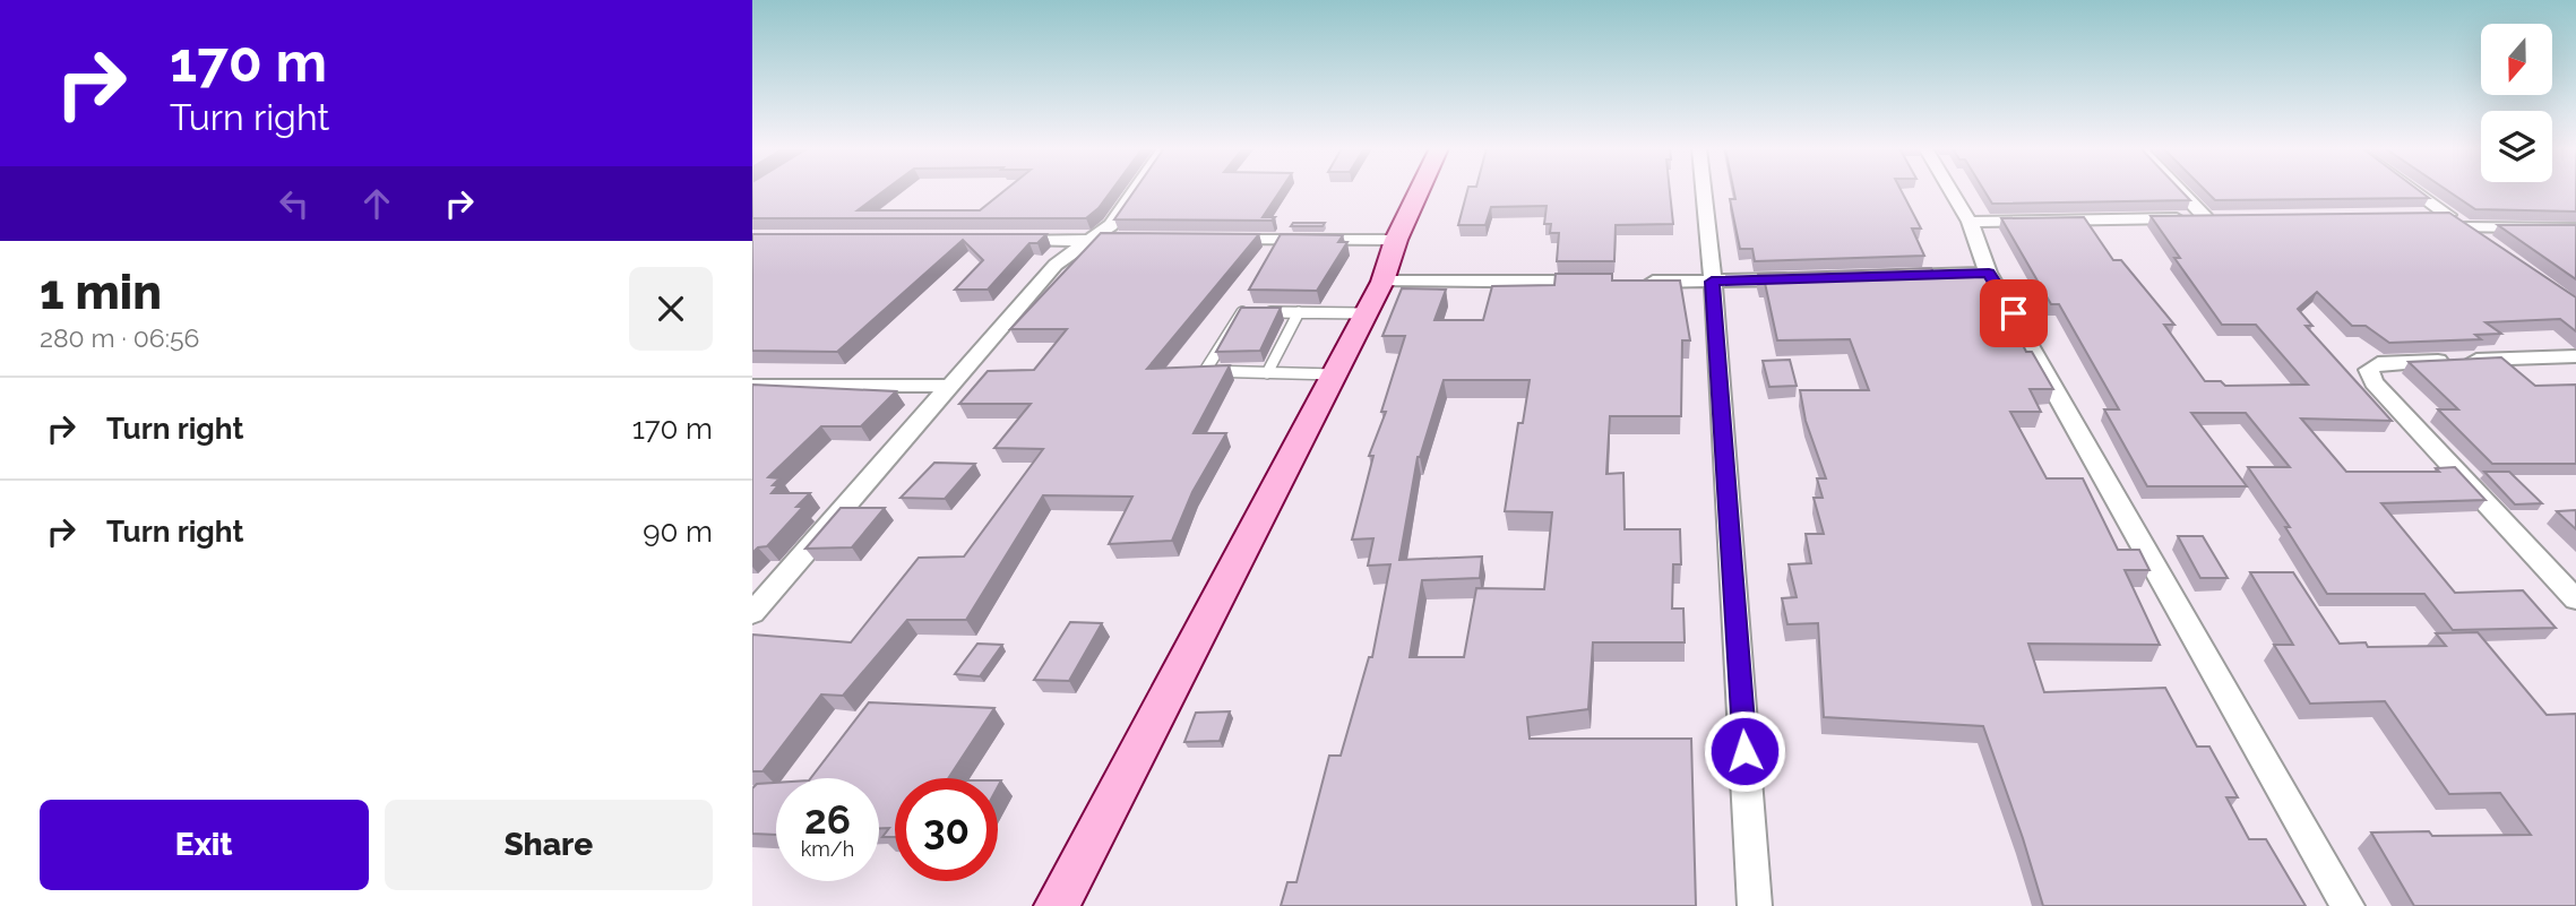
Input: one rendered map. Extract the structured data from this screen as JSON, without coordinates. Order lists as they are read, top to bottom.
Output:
{
  "north": "bottom",
  "page": {
    "turn": ["170 m", "Turn right"],
    "heading": ["1 min", "280 m · 06:56"],
    "list": [
      {
        "name": "Turn right",
        "value": "170 m"
      },
      {
        "name": "Turn right",
        "value": "90 m"
      }
    ],
    "speed": "26 km/h",
    "limit": "30",
    "buttons": ["Exit", "Share"]
  }
}
